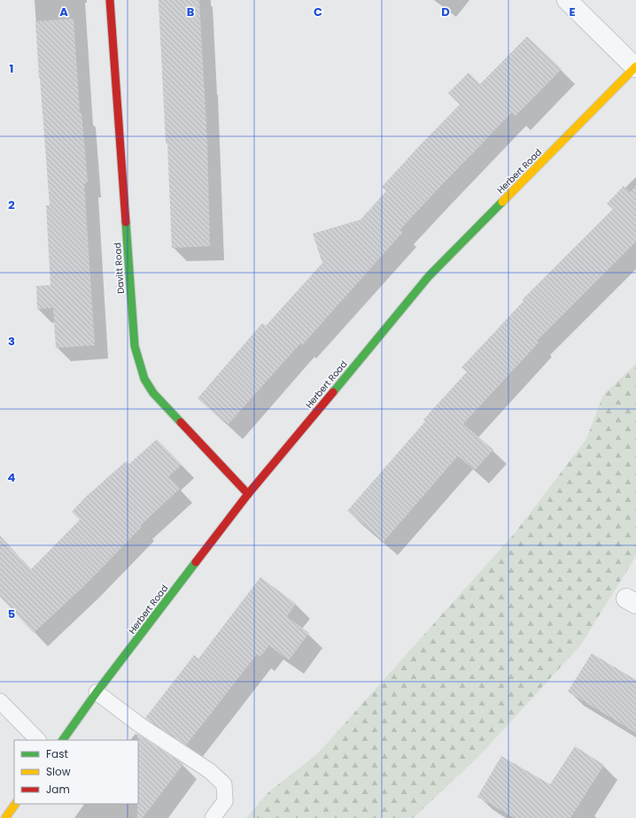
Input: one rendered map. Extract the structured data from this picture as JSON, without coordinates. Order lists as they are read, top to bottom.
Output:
{
  "streets": {
    "street": ["Herbert Road", "Davitt Road"]
  },
  "crossings": [
    ["Herbert Road", "Davitt Road"]
  ],
  "legend": ["Fast", "Slow", "Jam"],
  "grid": {
    "columns": [
      "A",
      "B",
      "C",
      "D",
      "E"
    ],
    "rows": [
      "1",
      "2",
      "3",
      "4",
      "5"
    ]
  }
}
